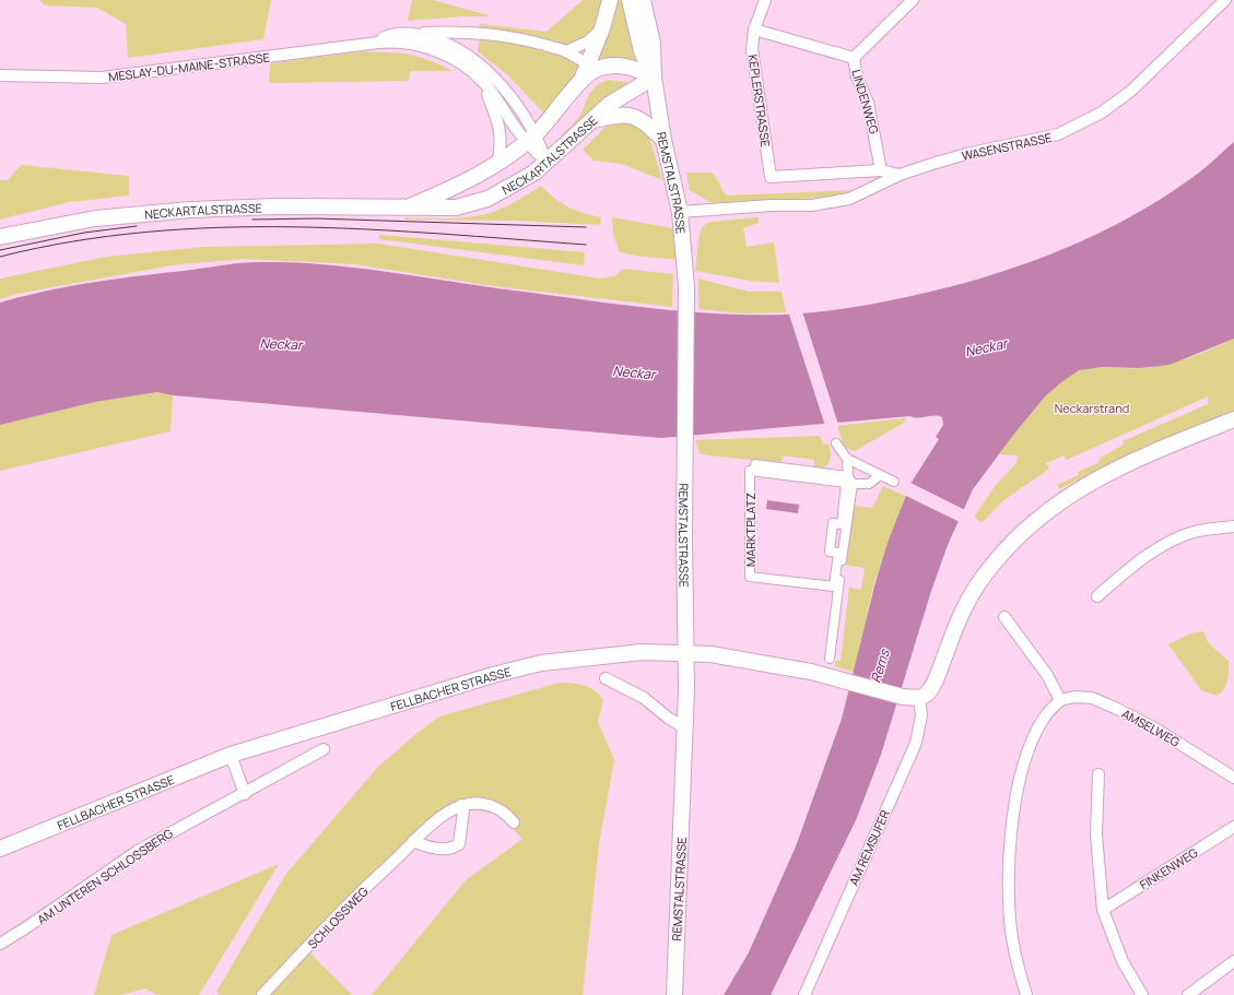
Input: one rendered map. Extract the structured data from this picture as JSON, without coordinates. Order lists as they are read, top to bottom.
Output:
{
  "streets": {
    "main road": ["NECKARTALSTRASSE", "REMSTALSTRASSE", "FELLBACHER STRASSE"],
    "street": [
      "MESLAY-DU-MAINE-STRASSE",
      "KEPLERSTRASSE",
      "LINDENWEG",
      "WASENSTRASSE",
      "MARKTPLATZ",
      "AMSELWEG",
      "AM REMSUFER",
      "FINKENWEG",
      "AM UNTEREN SCHLOSSBERG",
      "SCHLOSSWEG"
    ]
  },
  "crossings": [
    ["MESLAY-DU-MAINE-STRASSE", "NECKARTALSTRASSE"],
    ["KEPLERSTRASSE", "LINDENWEG"],
    ["WASENSTRASSE", "REMSTALSTRASSE"],
    ["NECKARTALSTRASSE", "REMSTALSTRASSE"],
    ["REMSTALSTRASSE", "FELLBACHER STRASSE"],
    ["FELLBACHER STRASSE", "AM REMSUFER"]
  ],
  "water": ["Neckar", "Rems"],
  "parks": ["Neckarstrand"]
}
